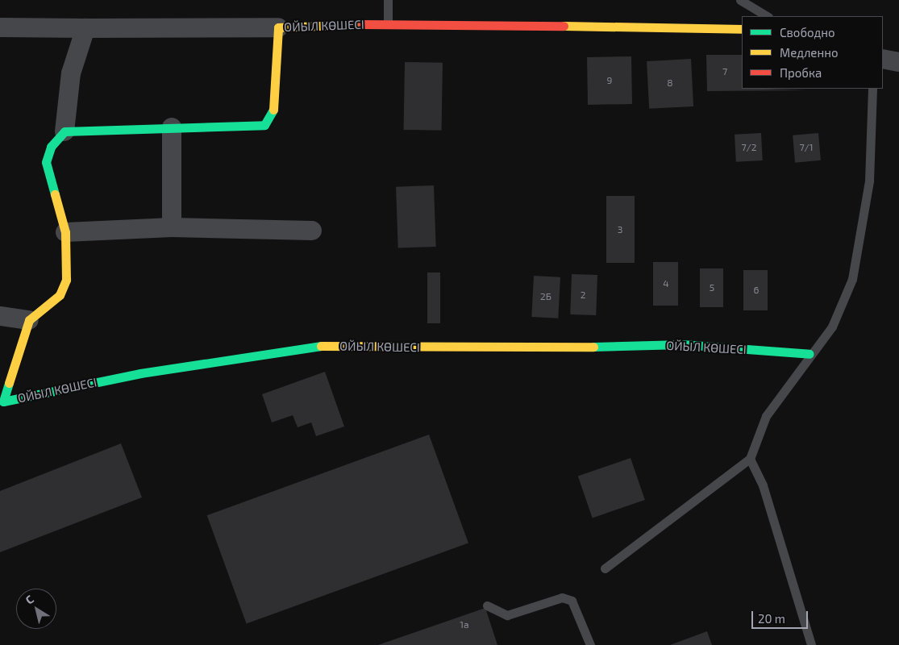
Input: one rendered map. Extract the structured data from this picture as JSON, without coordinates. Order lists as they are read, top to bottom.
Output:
{
  "streets": {
    "street": ["ОЙЫЛ КӨШЕСІ"]
  },
  "house_numbers": [
    "7",
    "9",
    "8",
    "7/2",
    "7/1",
    "3",
    "4",
    "5",
    "6",
    "2",
    "2Б",
    "1а"
  ],
  "legend": ["Свободно", "Медленно", "Пробка"],
  "scale_bar": "20 m",
  "north": "top left"
}
